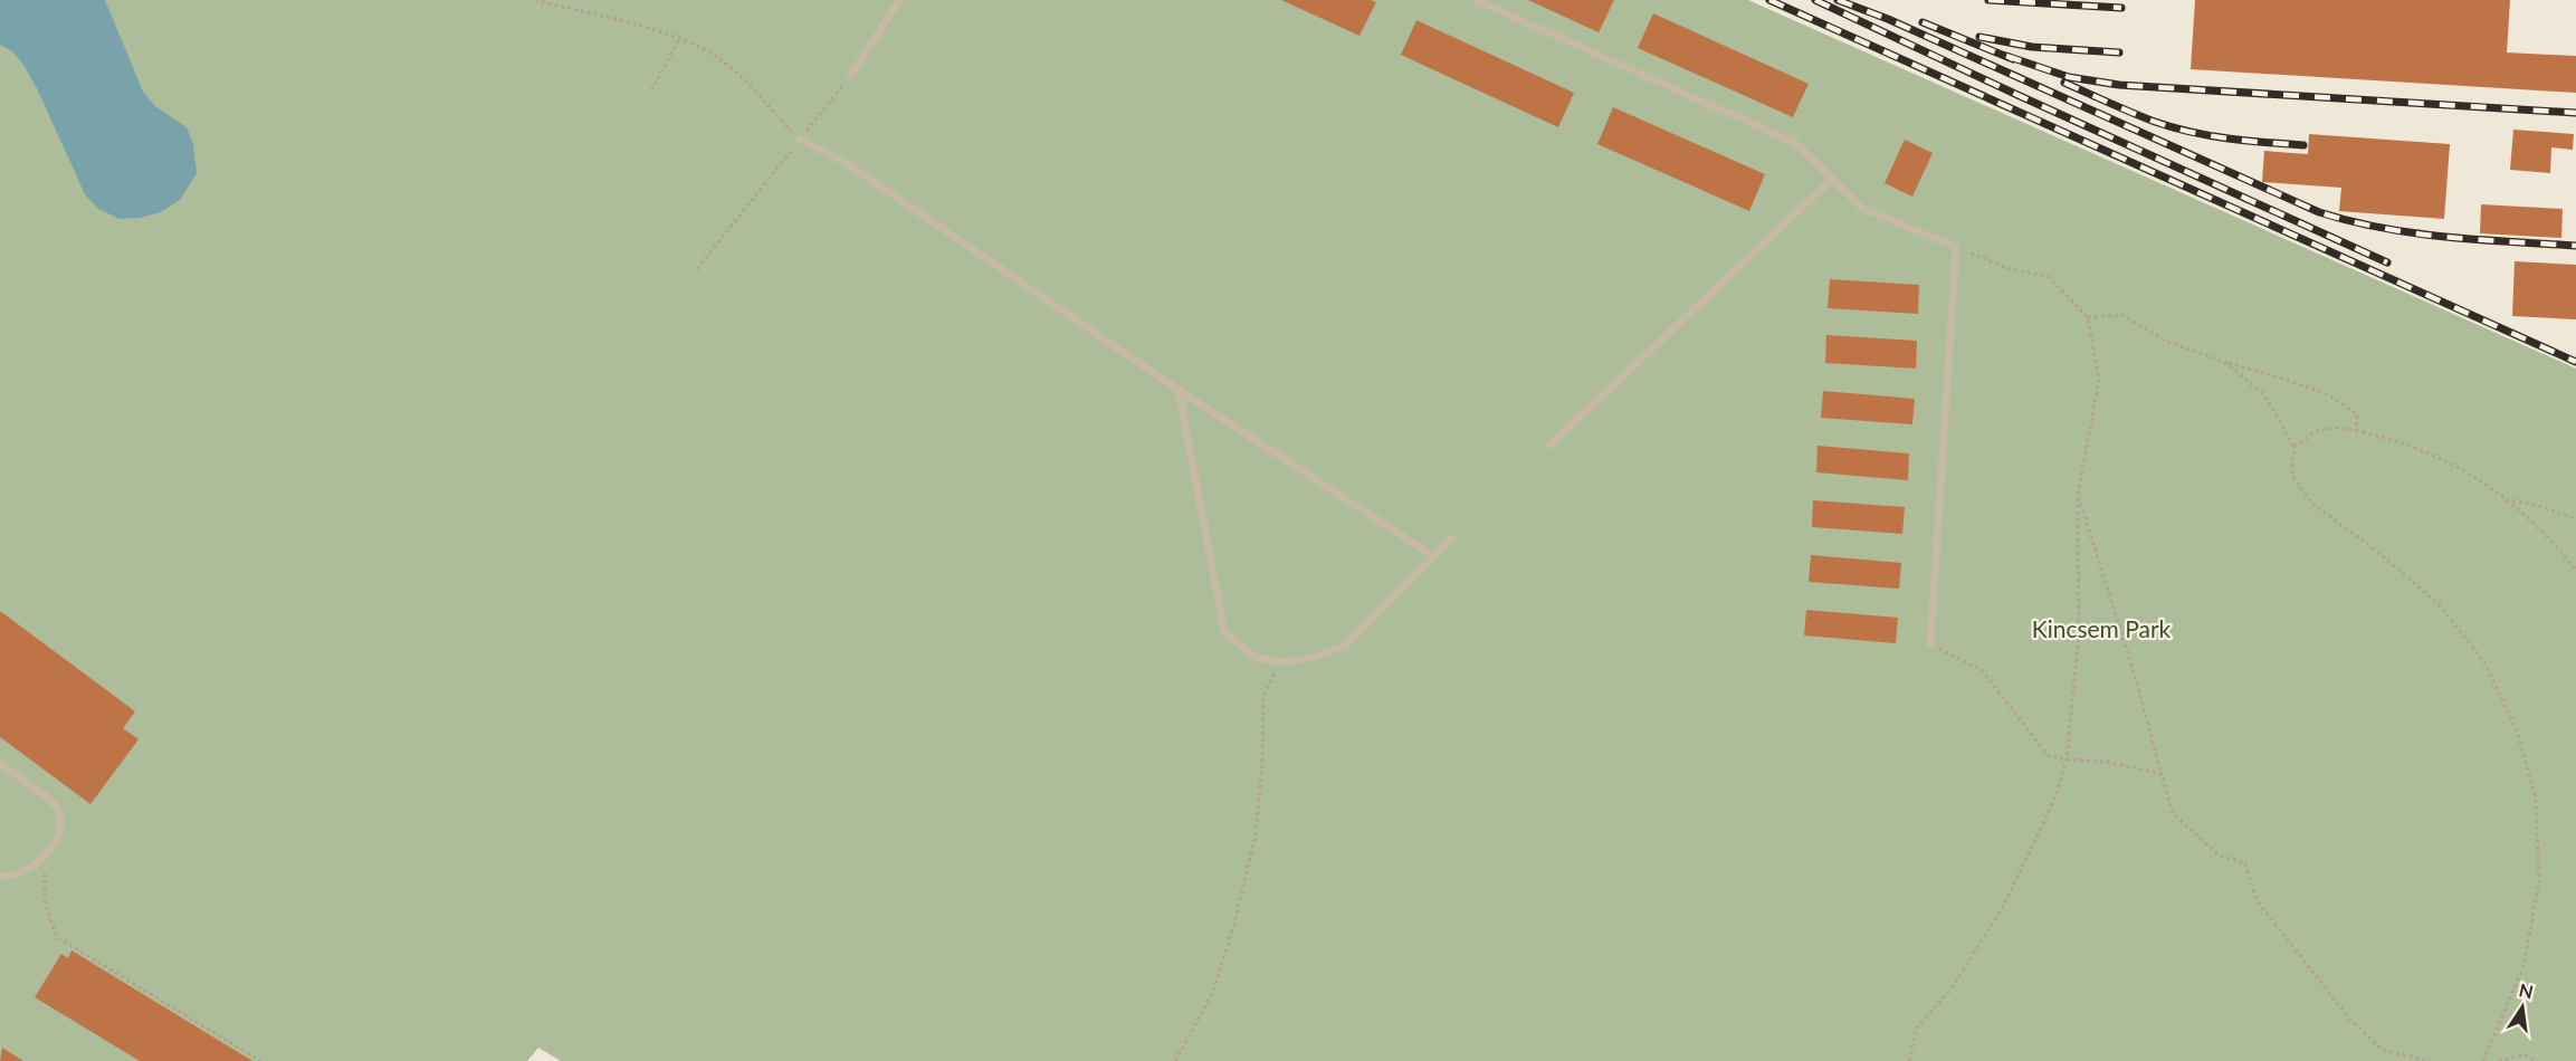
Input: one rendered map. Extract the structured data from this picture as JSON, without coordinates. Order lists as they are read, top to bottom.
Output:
{
  "parks": ["Kincsem Park"],
  "north": "top"
}
